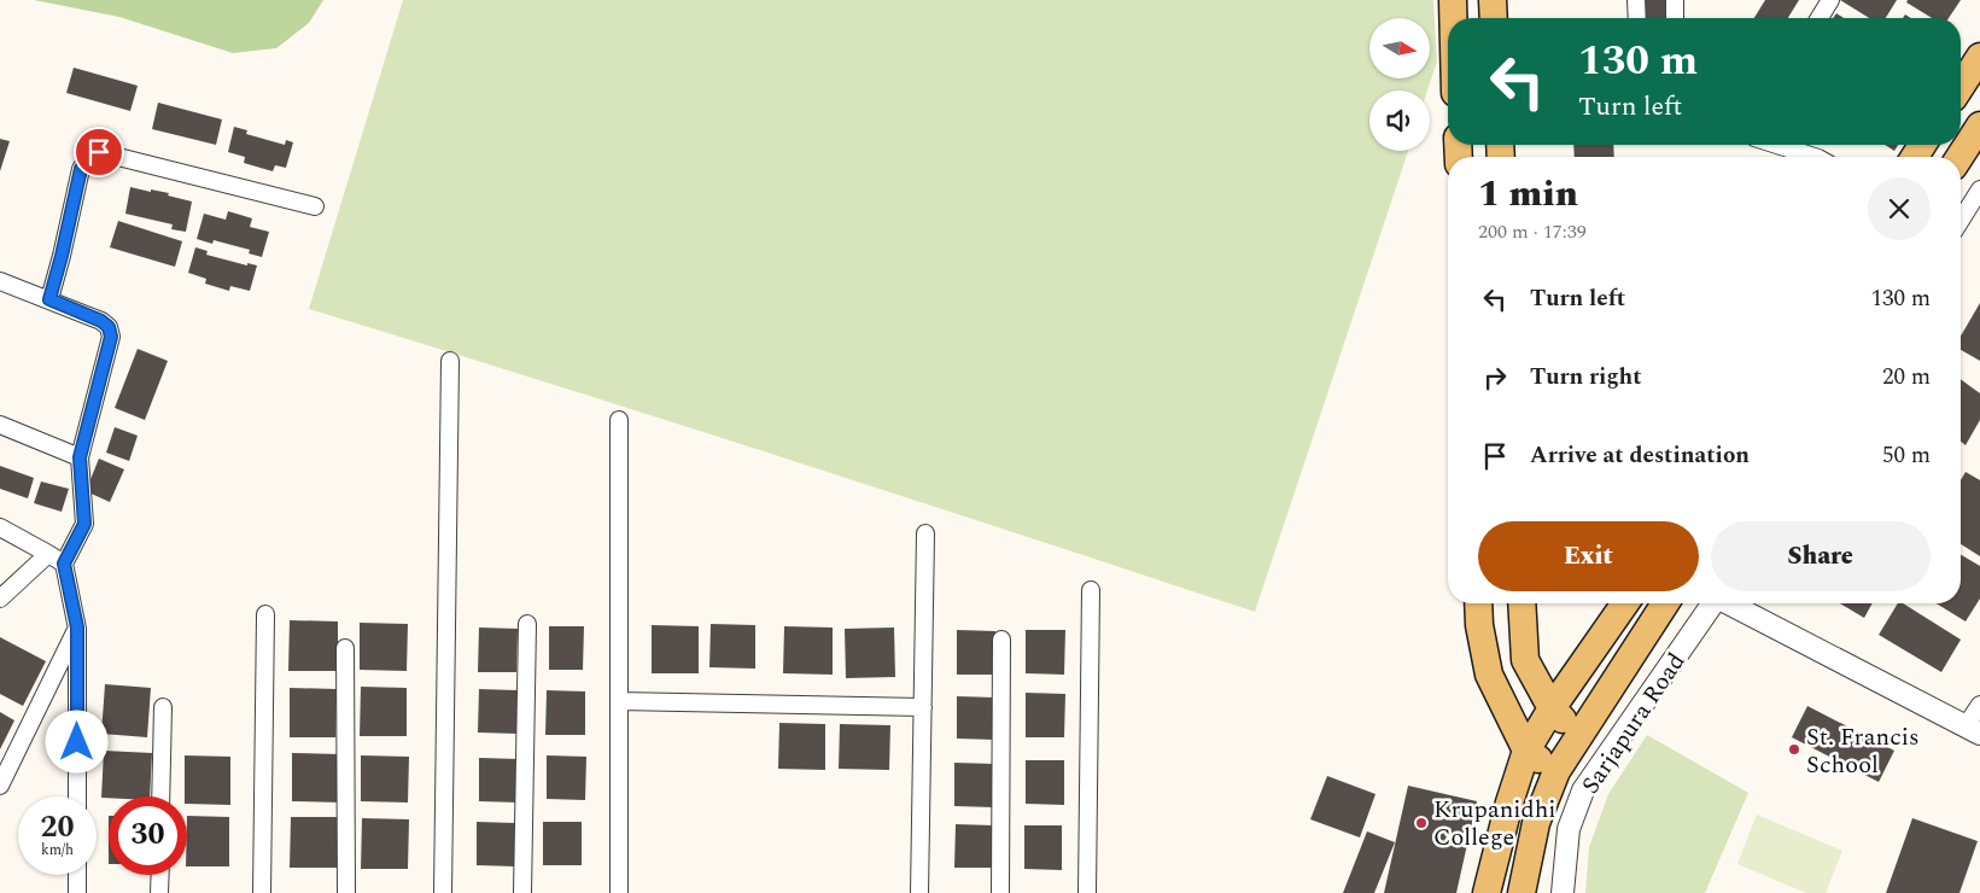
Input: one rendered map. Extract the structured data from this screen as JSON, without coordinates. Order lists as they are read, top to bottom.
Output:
{
  "streets": {
    "main road": ["Sarjapura Road"]
  },
  "places": ["St. Francis School", "Krupanidhi College"],
  "north": "right",
  "page": {
    "turn": ["130 m", "Turn left"],
    "heading": ["1 min", "200 m · 17:39"],
    "list": [
      {
        "name": "Turn left",
        "value": "130 m"
      },
      {
        "name": "Turn right",
        "value": "20 m"
      },
      {
        "name": "Arrive at destination",
        "value": "50 m"
      }
    ],
    "buttons": ["Exit", "Share"],
    "speed": "20 km/h",
    "limit": "30"
  }
}
